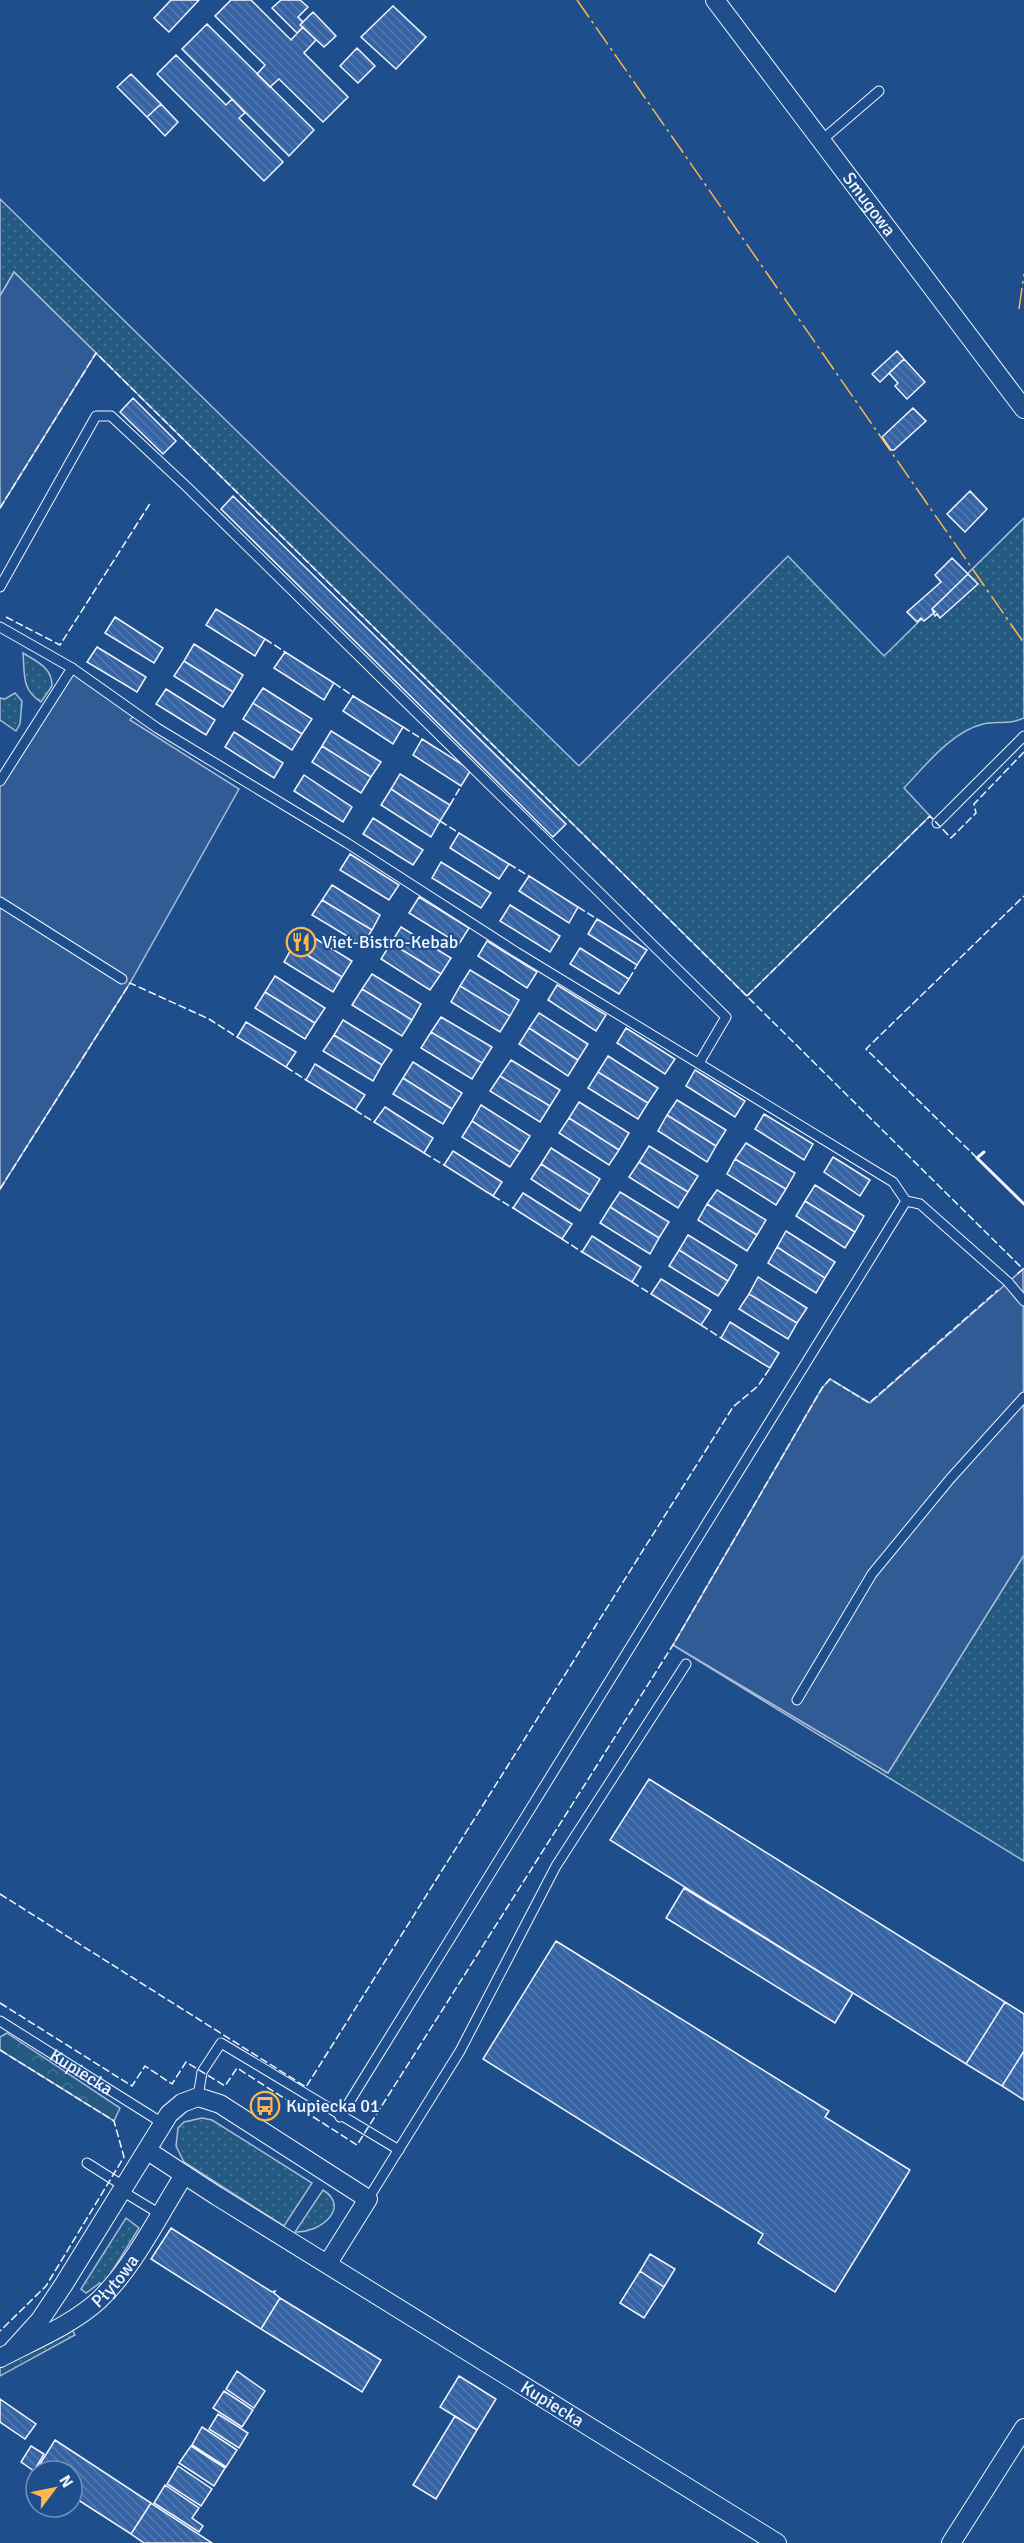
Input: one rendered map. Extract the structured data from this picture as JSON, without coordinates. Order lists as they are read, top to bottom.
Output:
{
  "streets": {
    "street": ["Smugowa", "Kupiecka", "Płytowa"]
  },
  "crossings": [
    ["Kupiecka", "Płytowa"]
  ],
  "places": {
    "restaurant": ["Viet-Bistro-Kebab"],
    "bus stop": ["Kupiecka 01"]
  },
  "north": "top right"
}
